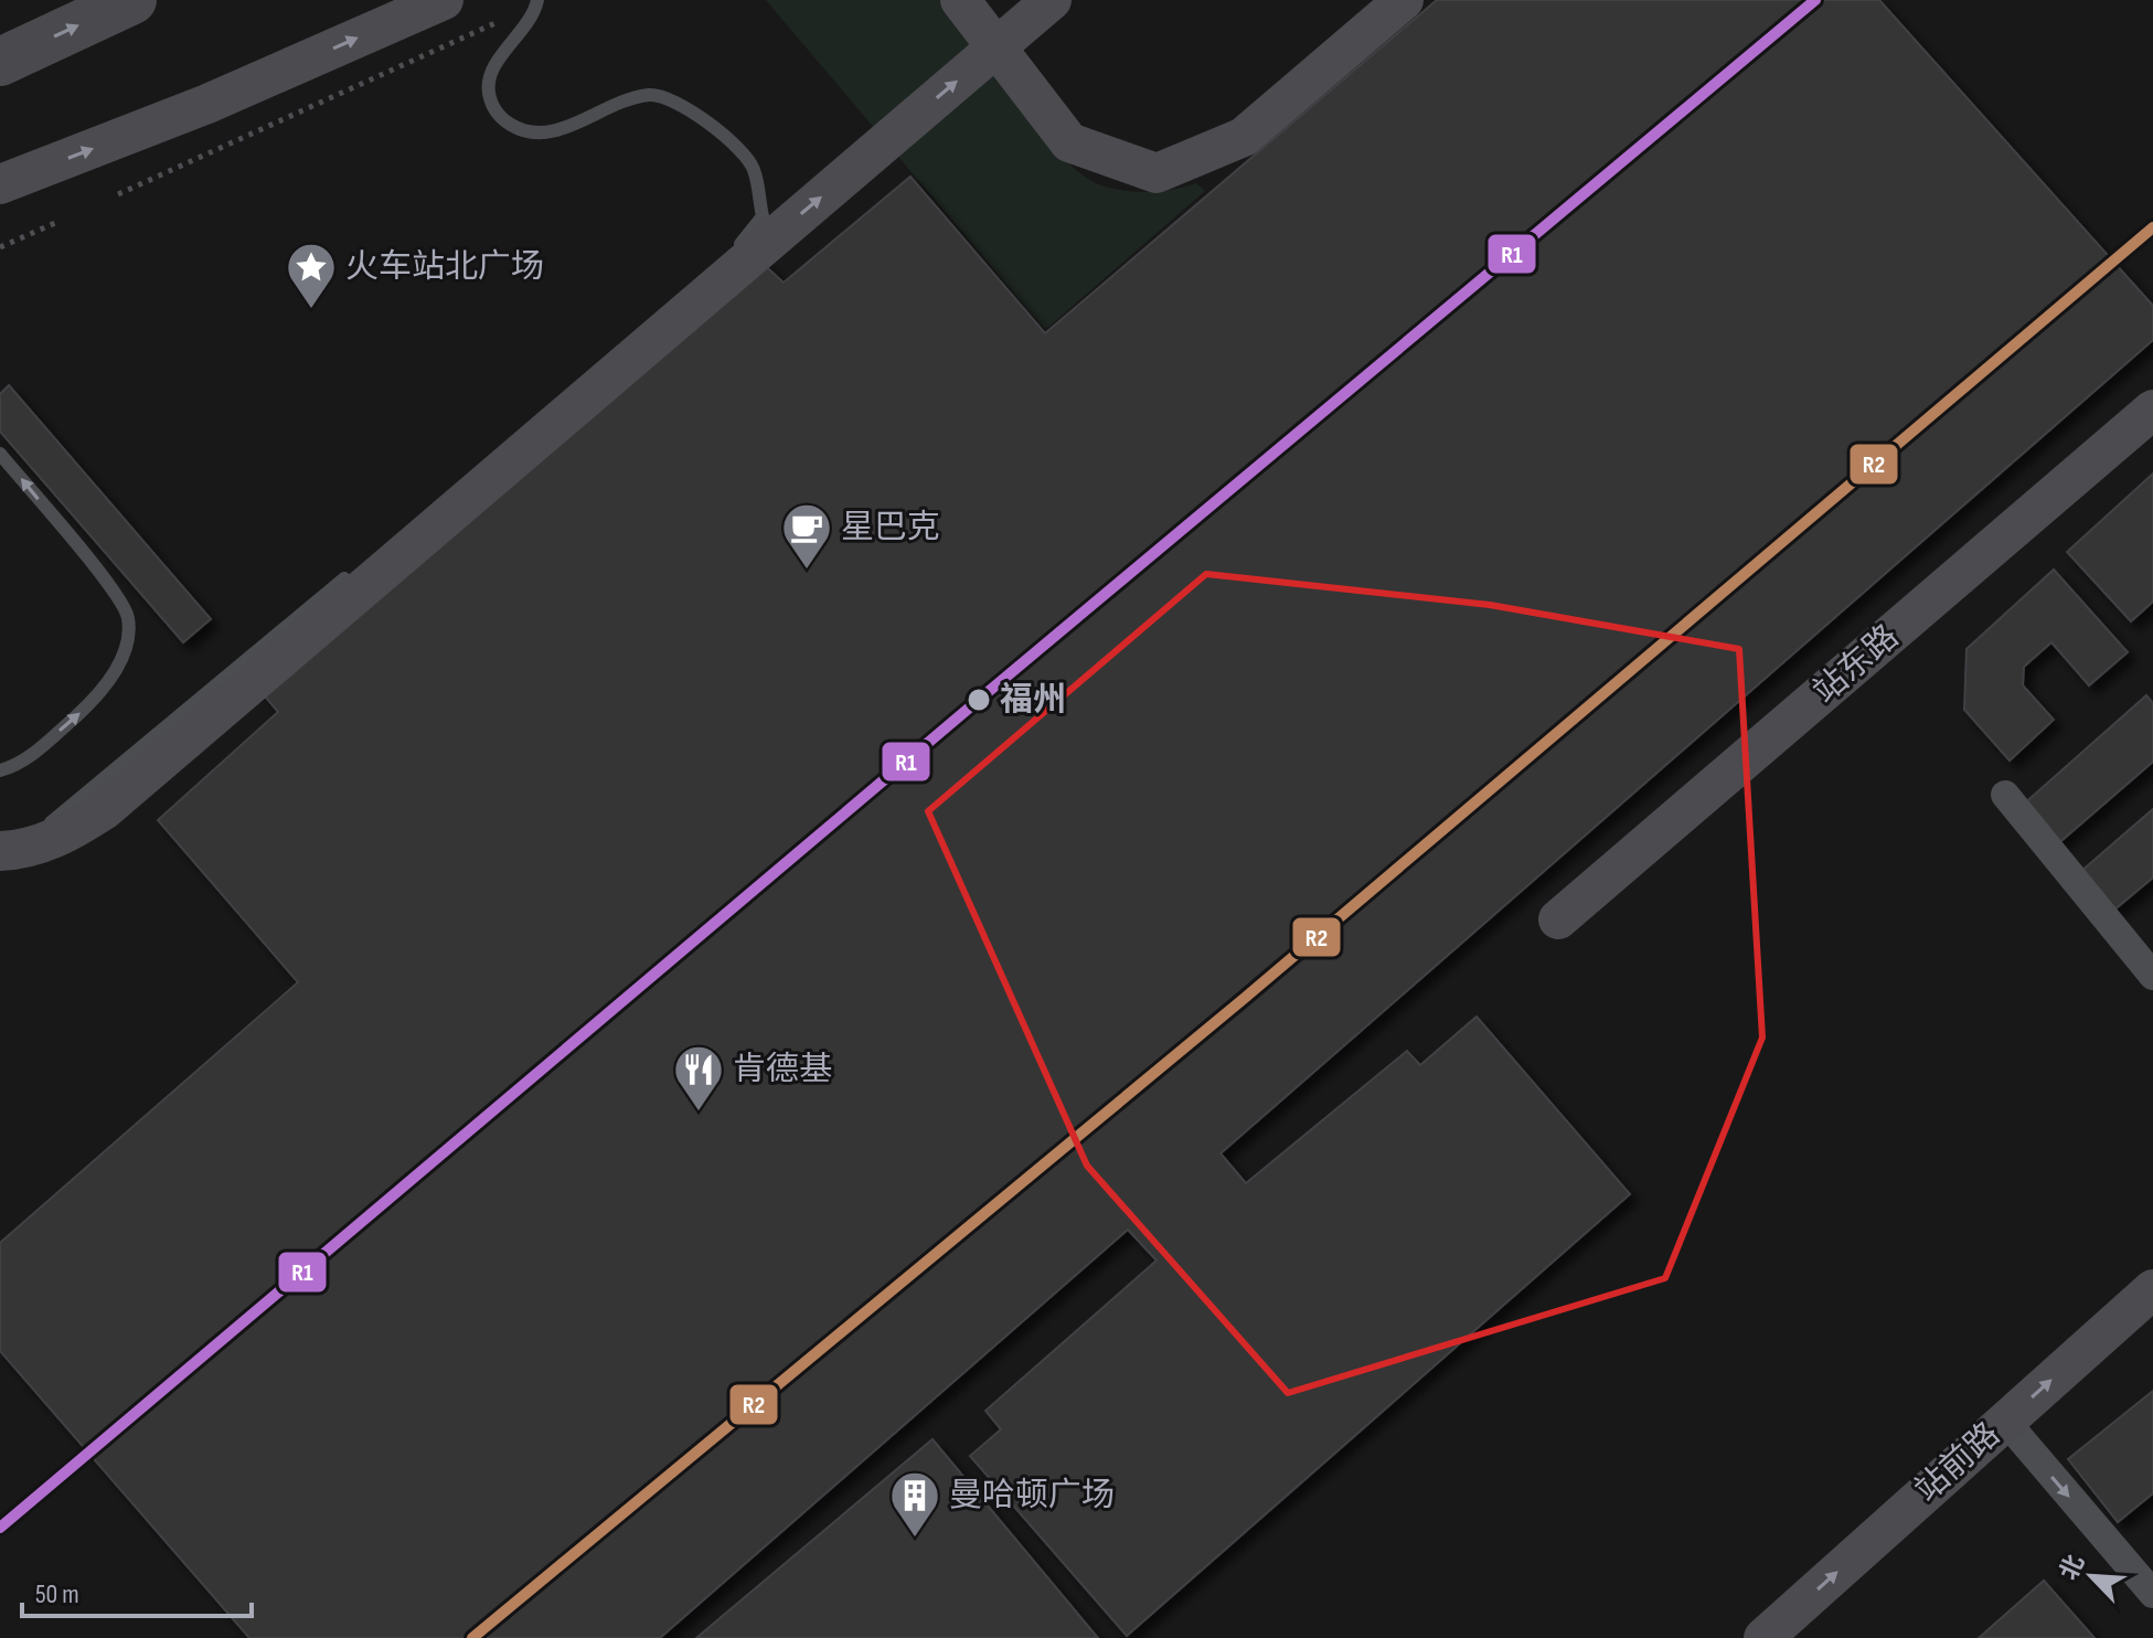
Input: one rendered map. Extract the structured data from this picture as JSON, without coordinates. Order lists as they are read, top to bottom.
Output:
{
  "streets": {
    "main road": ["站东路", "站前路"]
  },
  "one_way": ["站前路"],
  "places": {
    "place": ["火车站北广场"],
    "cafe": ["星巴克"],
    "other": ["福州"],
    "restaurant": ["肯德基"],
    "building": ["曼哈顿广场"]
  },
  "lines": ["transit line R1", "transit line R2"],
  "scale_bar": "50 m",
  "north": "top left"
}
